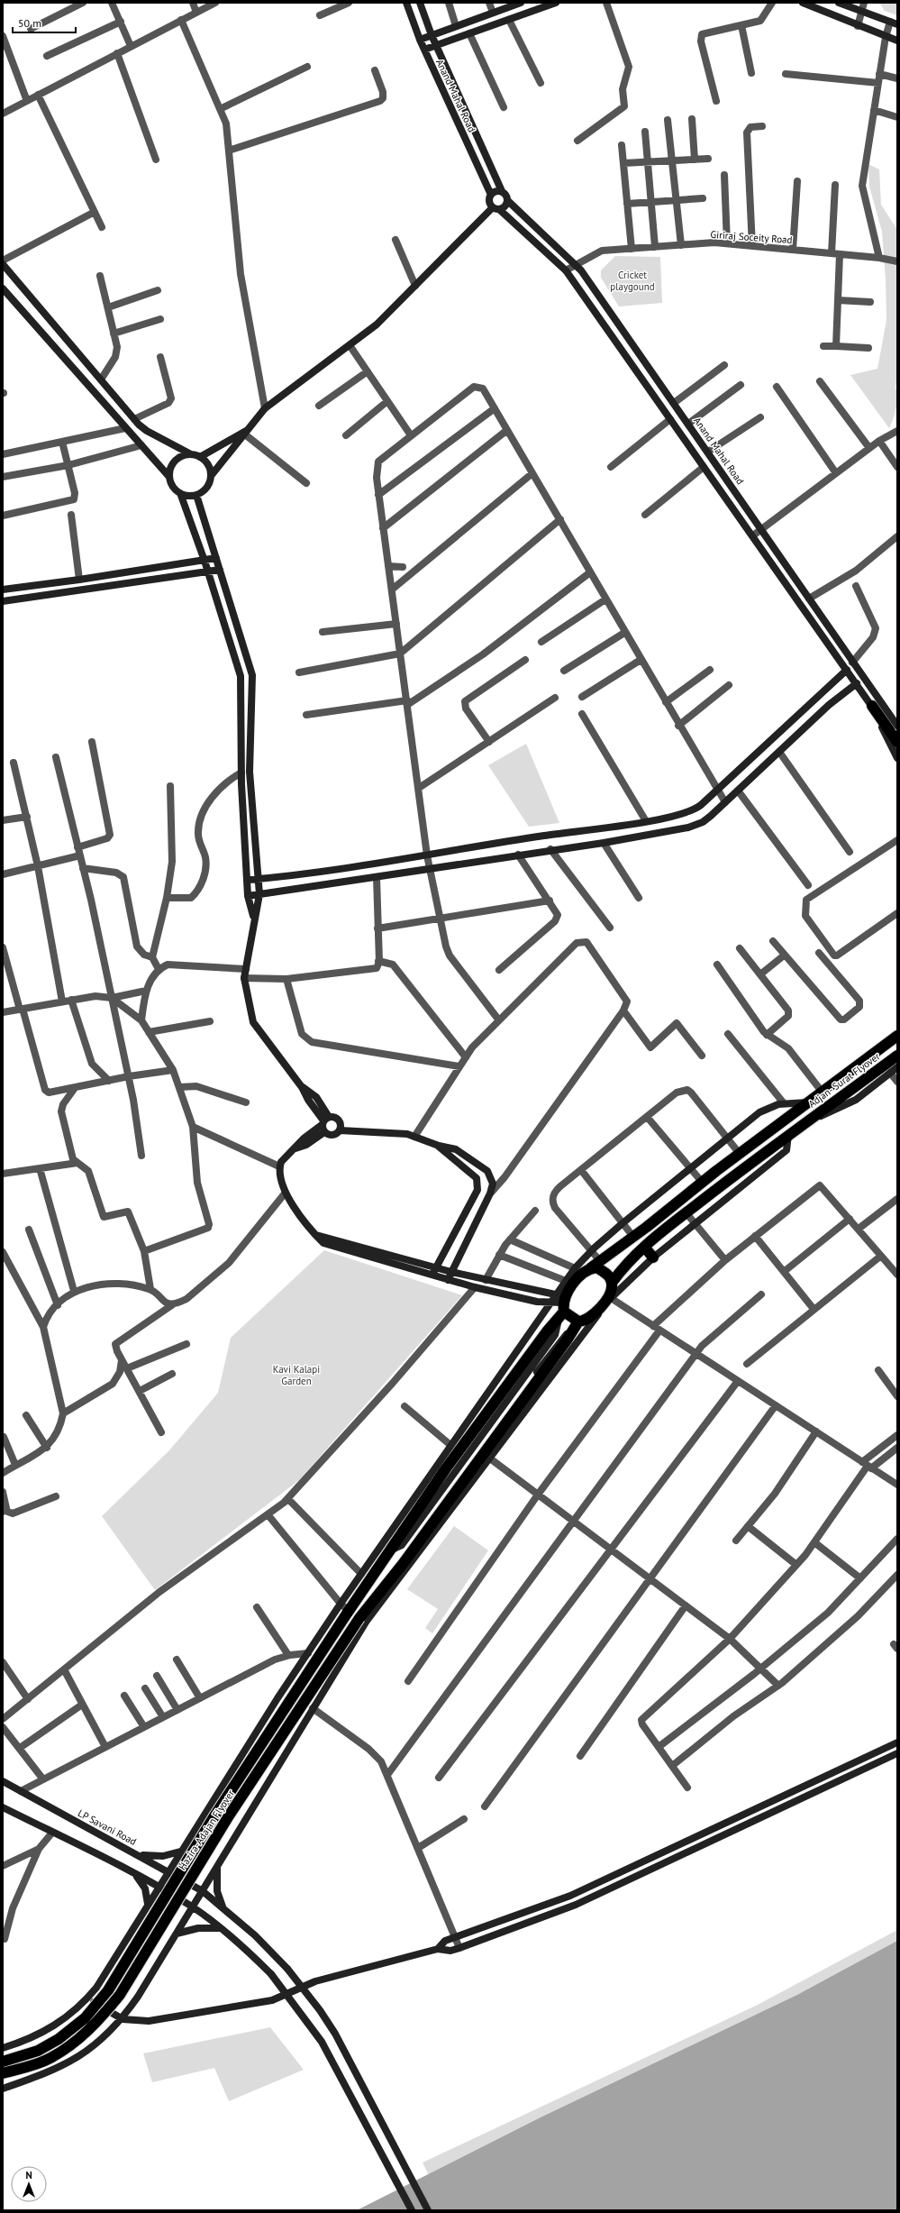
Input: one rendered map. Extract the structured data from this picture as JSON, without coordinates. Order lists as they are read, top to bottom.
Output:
{
  "streets": {
    "highway": ["Adjan- Surat Flyover", "Hazira-Adajan Flyover"],
    "street": ["Anand Mahal Road", "Giriraj Soceity Road", "LP Savani Road"]
  },
  "crossings": [
    ["Anand Mahal Road", "Giriraj Soceity Road"]
  ],
  "parks": ["Cricket playgound", "Kavi Kalapi Garden"],
  "scale_bar": "50 m",
  "north": "top"
}
